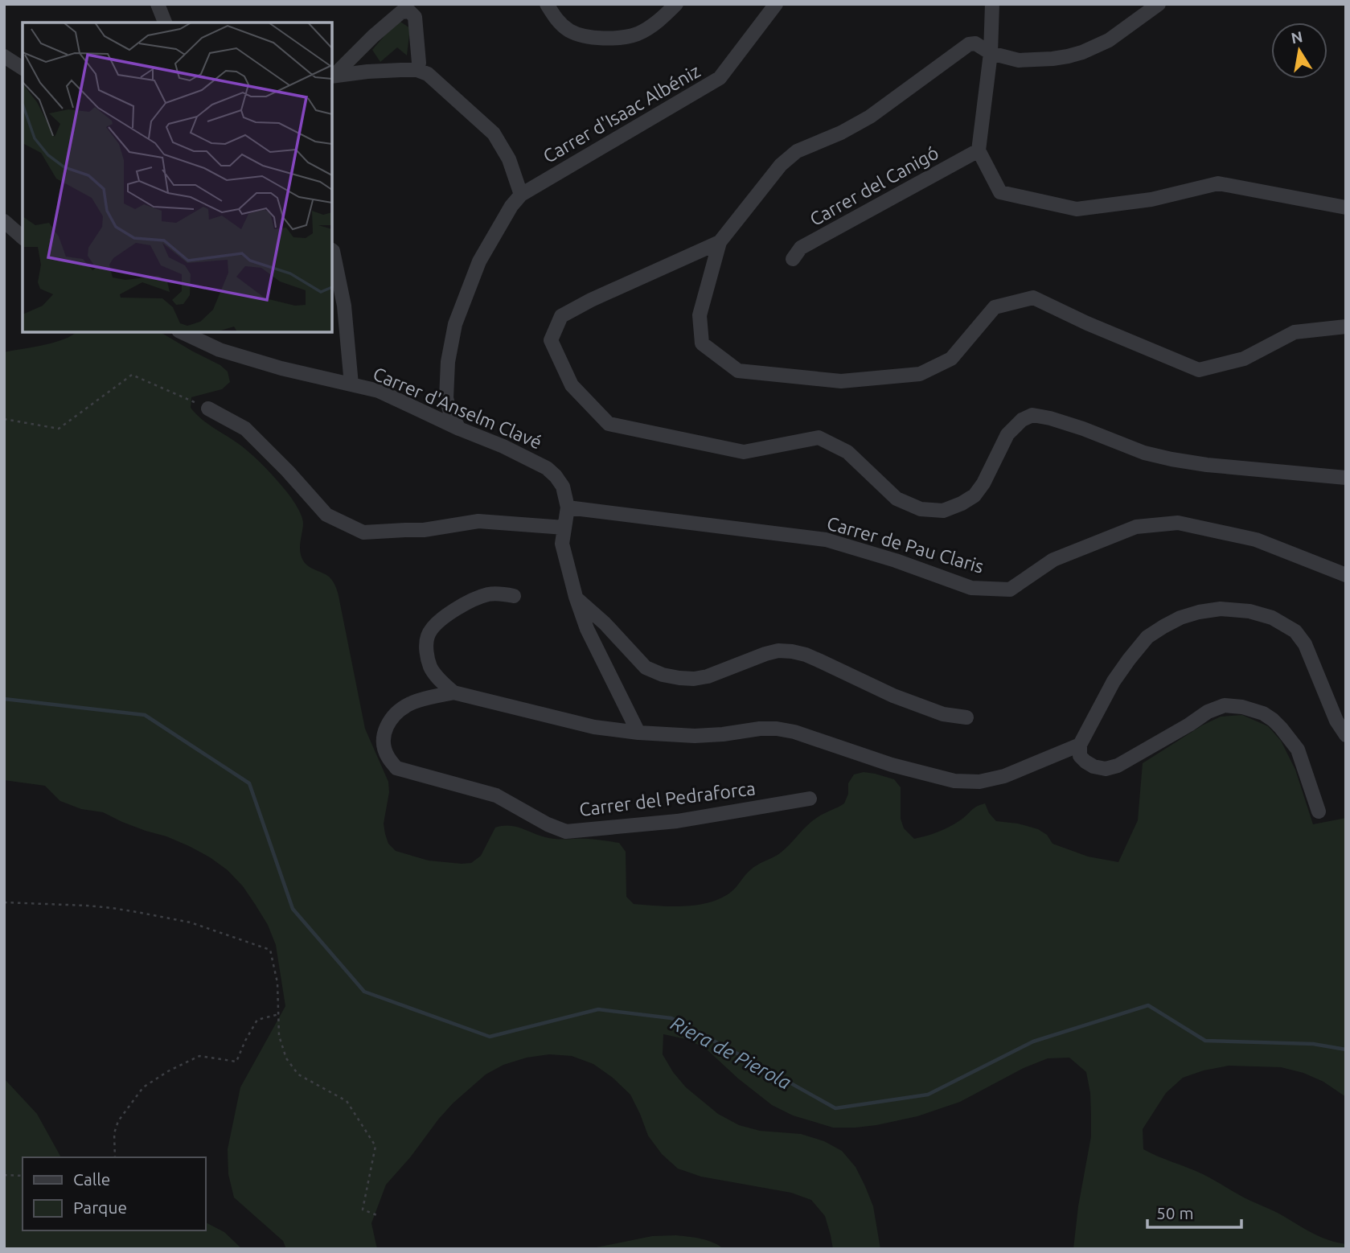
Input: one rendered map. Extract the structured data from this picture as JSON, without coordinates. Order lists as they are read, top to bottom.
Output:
{
  "streets": {
    "street": [
      "Carrer d'Isaac Albéniz",
      "Carrer del Canigó",
      "Carrer d'Anselm Clavé",
      "Carrer de Pau Claris",
      "Carrer del Pedraforca"
    ]
  },
  "crossings": [
    ["Carrer d'Anselm Clavé", "Carrer de Pau Claris"]
  ],
  "water": ["Riera de Pierola"],
  "legend": ["Calle", "Parque"],
  "scale_bar": "50 m",
  "north": "top"
}
